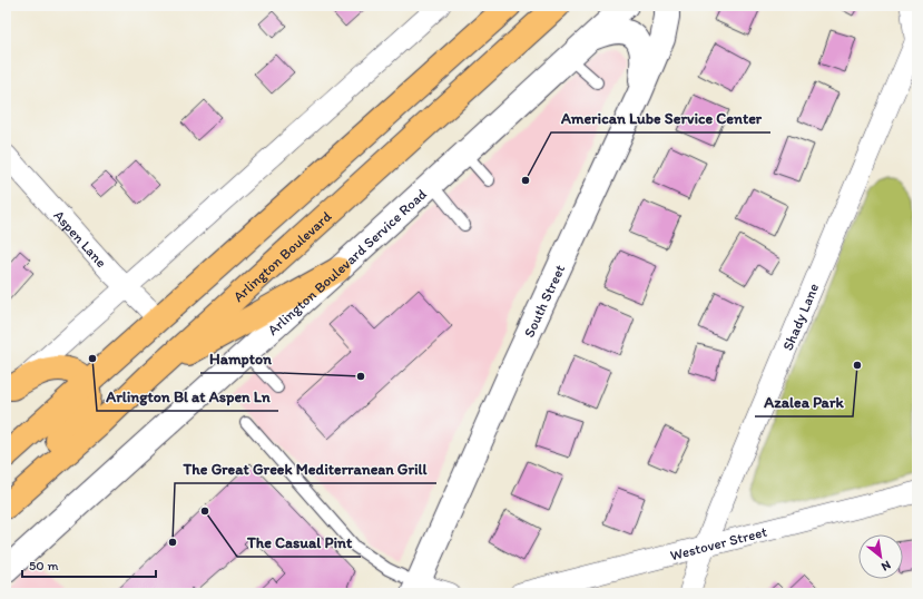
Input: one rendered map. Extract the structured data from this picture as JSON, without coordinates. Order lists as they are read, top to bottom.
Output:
{
  "streets": {
    "highway": ["Arlington Boulevard"],
    "street": [
      "Aspen Lane",
      "Arlington Boulevard Service Road",
      "South Street",
      "Shady Lane",
      "Westover Street"
    ]
  },
  "crossings": [
    ["Shady Lane", "Westover Street"]
  ],
  "places": [
    "American Lube Service Center",
    "Arlington Bl at Aspen Ln",
    "Azalea Park",
    "Hampton",
    "The Casual Pint",
    "The Great Greek Mediterranean Grill"
  ],
  "scale_bar": "50 m",
  "north": "bottom right"
}
